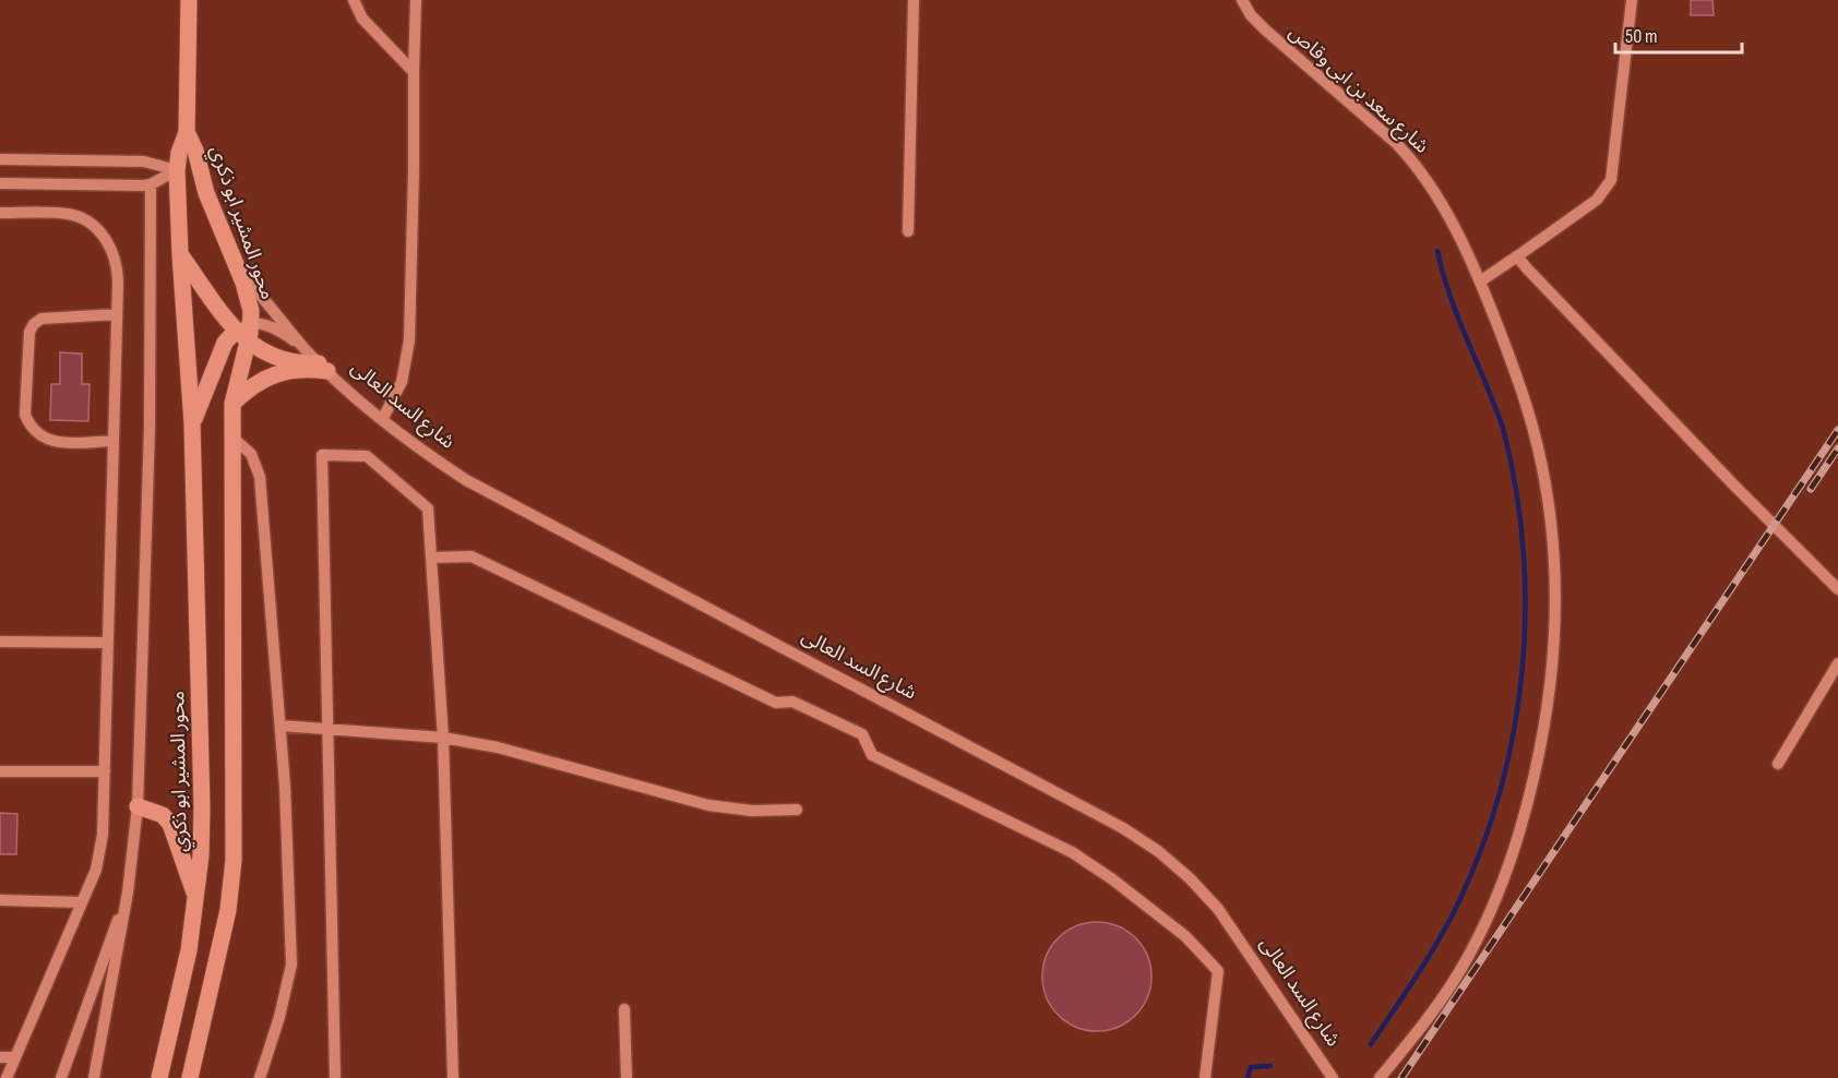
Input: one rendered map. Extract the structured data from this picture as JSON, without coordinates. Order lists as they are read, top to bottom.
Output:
{
  "streets": {
    "main road": ["محور المشير ابو ذكري"],
    "street": ["شارع سعد بن ابى وقاص", "شارع السد العالى"]
  },
  "crossings": [
    ["محور المشير ابو ذكري", "شارع السد العالى"]
  ],
  "scale_bar": "50 m"
}
